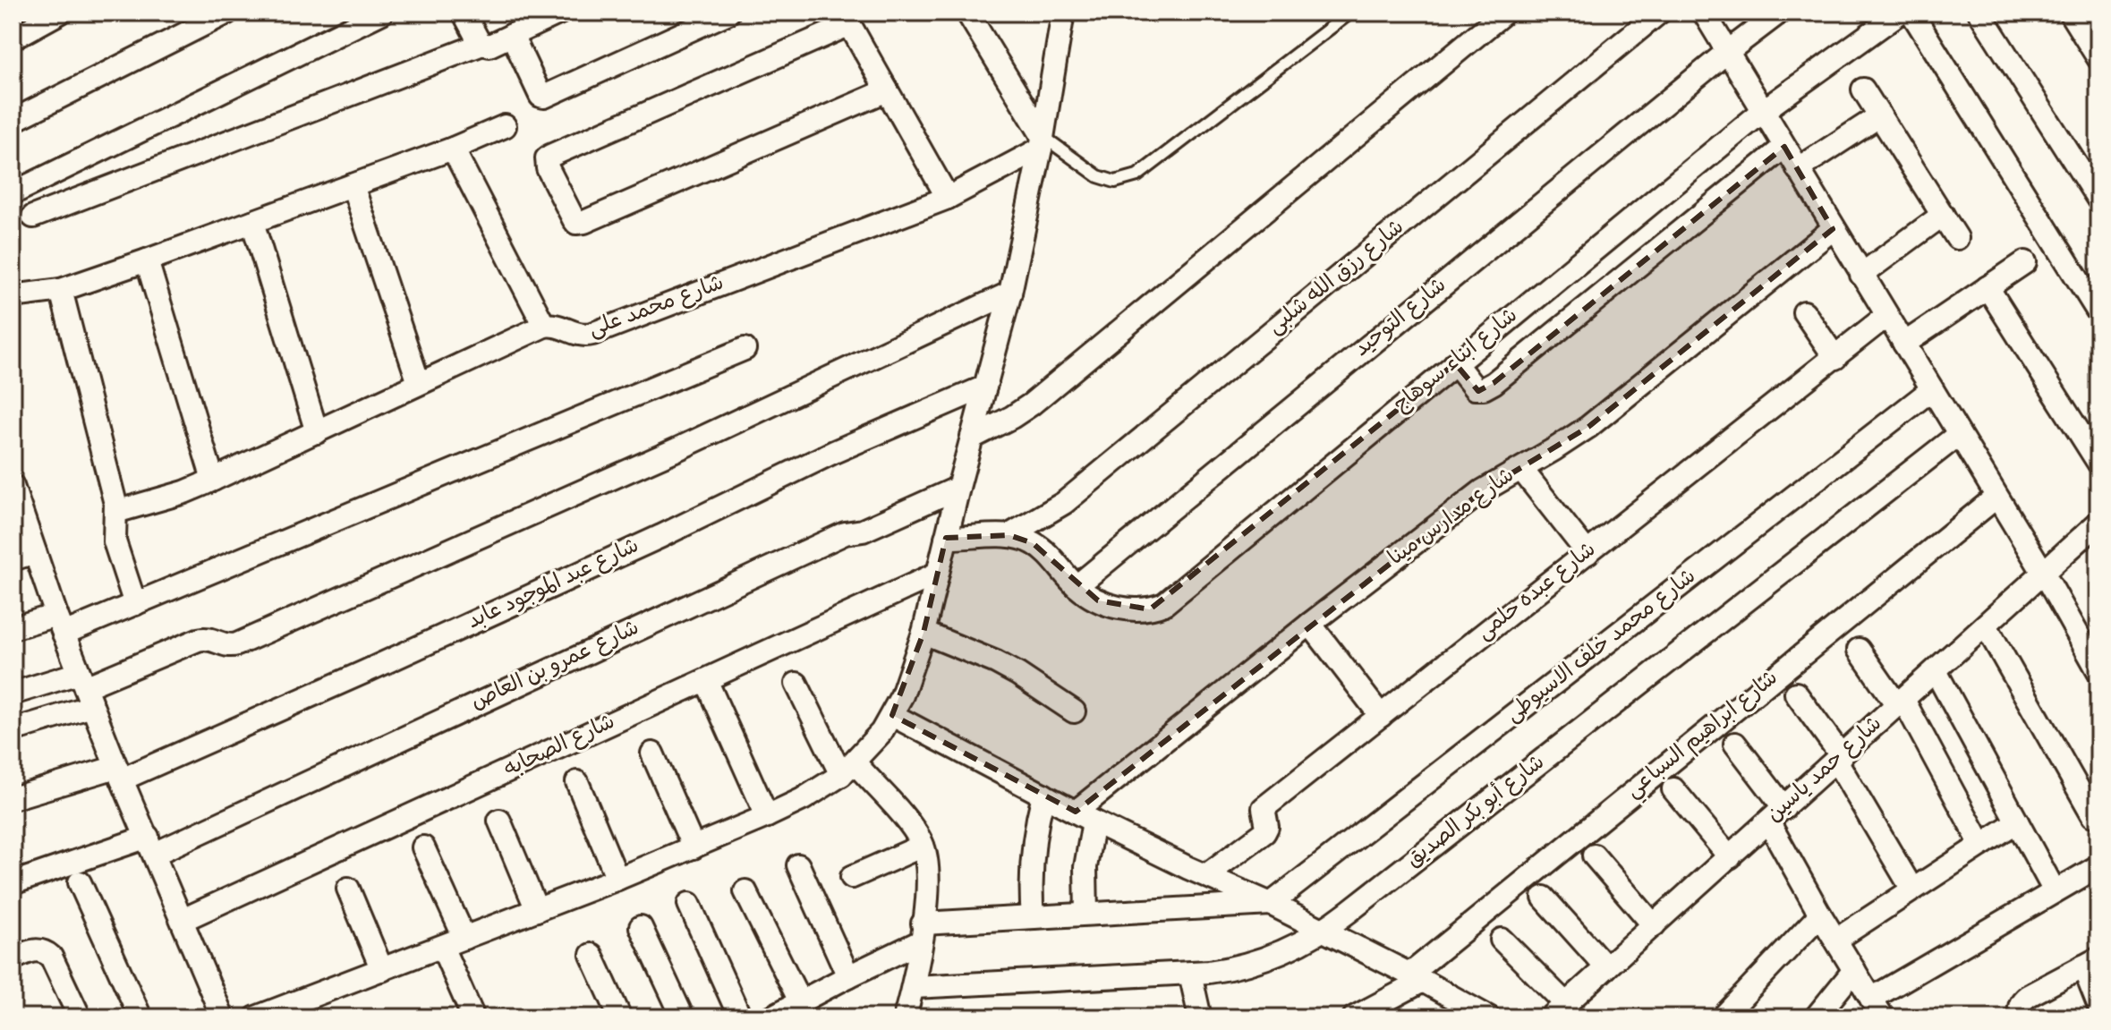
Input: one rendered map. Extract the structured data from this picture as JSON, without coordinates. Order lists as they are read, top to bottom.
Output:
{
  "streets": {
    "street": [
      "شارع رزق الله شلبى",
      "شارع محمد على",
      "شارع التوحيد",
      "شارع ابناء سوهاج",
      "شارع مدارس مينا",
      "شارع عبد الموجود عابد",
      "شارع عبده حلمى",
      "شارع محمد خلف الاسيوطى",
      "شارع عمرو بن العاص",
      "شارع ابراهيم السباعي",
      "شارع الصحابه",
      "شارع حمد ياسين",
      "شارع أبو بكر الصديق"
    ]
  },
  "crossings": [
    ["شارع التوحيد", "شارع ابناء سوهاج"]
  ]
}
